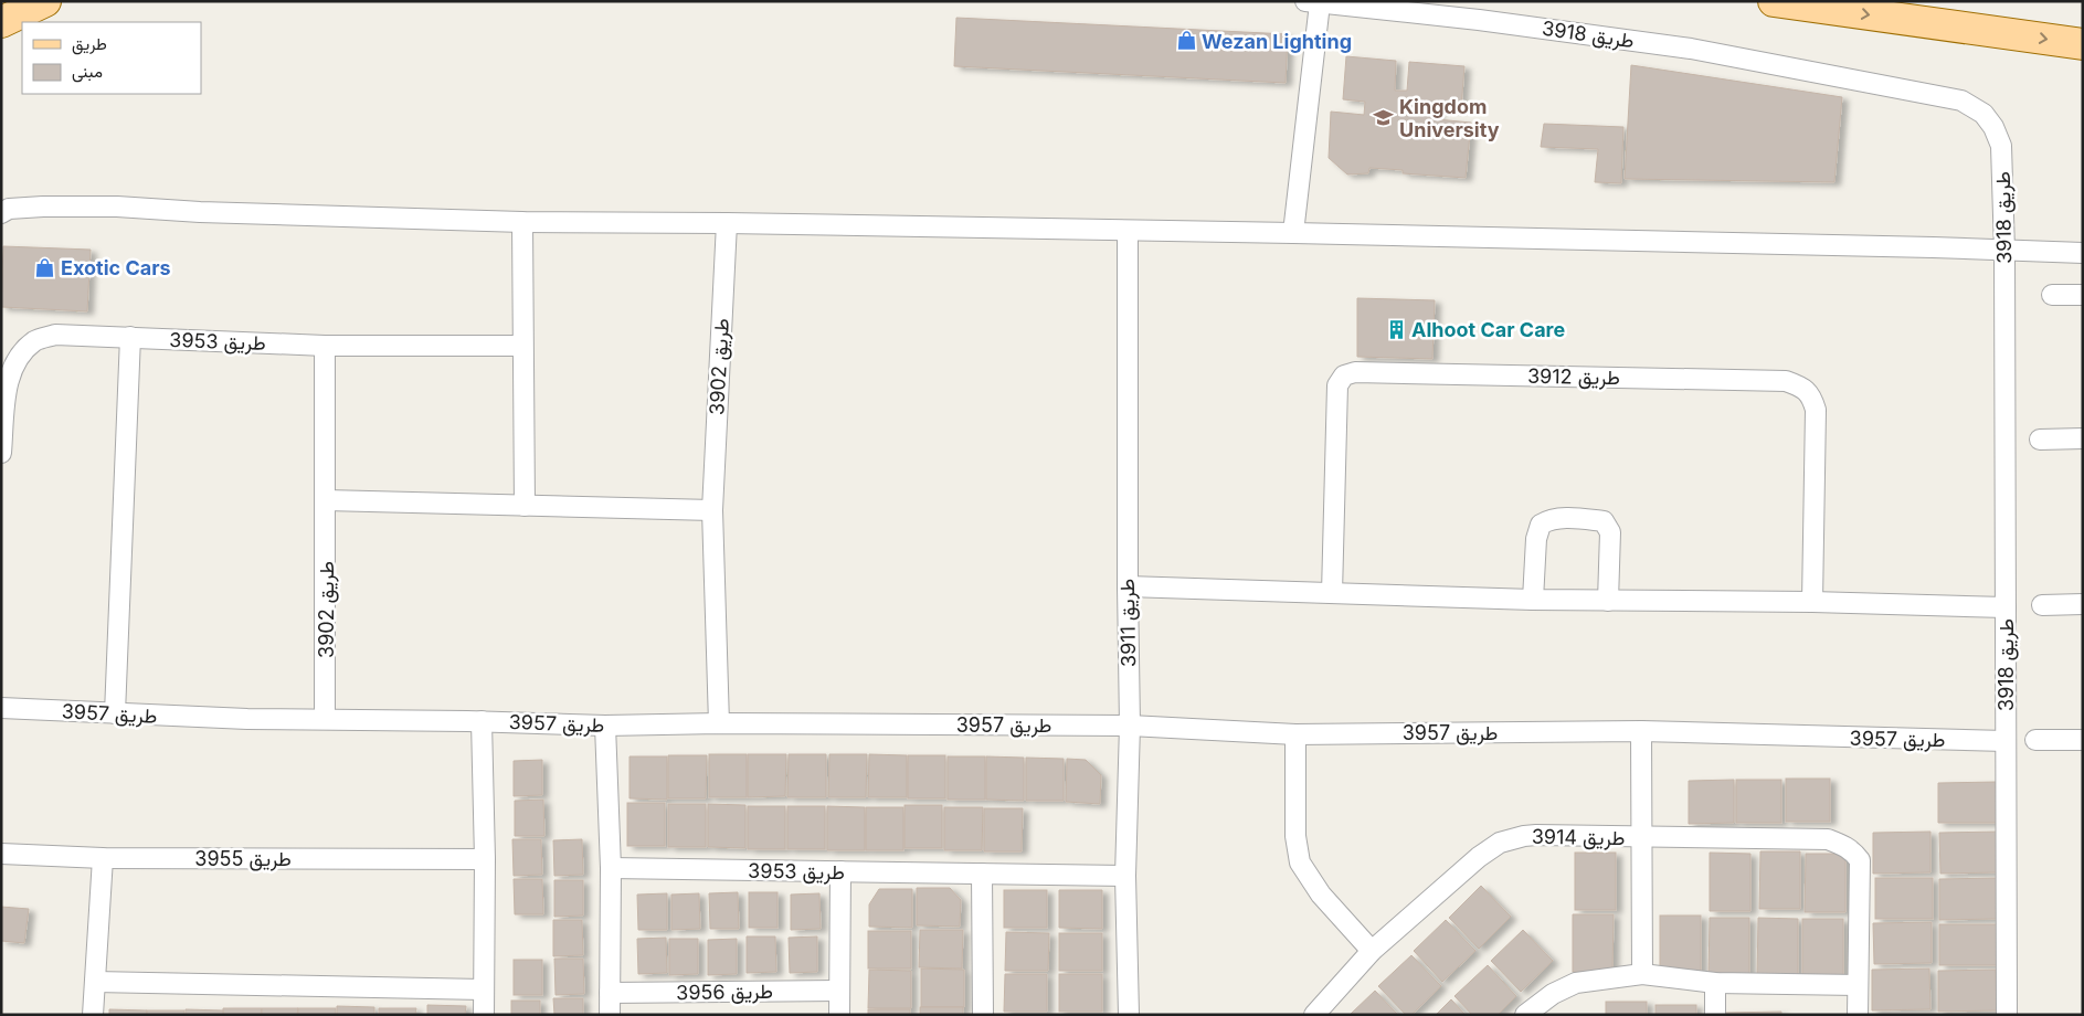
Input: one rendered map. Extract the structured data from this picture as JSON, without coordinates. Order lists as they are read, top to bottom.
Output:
{
  "streets": {
    "street": [
      "طريق 3918",
      "طريق 3953",
      "طريق 3902",
      "طريق 3912",
      "طريق 3911",
      "طريق 3957",
      "طريق 3914",
      "طريق 3955",
      "طريق 3956"
    ]
  },
  "crossings": [
    ["طريق 3918", "طريق 3957"],
    ["طريق 3953", "طريق 3902"],
    ["طريق 3953", "طريق 3911"],
    ["طريق 3902", "طريق 3957"],
    ["طريق 3911", "طريق 3957"]
  ],
  "places": {
    "shop": ["Wezan Lighting", "Exotic Cars"],
    "school or university": ["Kingdom University"],
    "building": ["Alhoot Car Care"]
  },
  "legend": ["طريق", "مبنى"]
}
